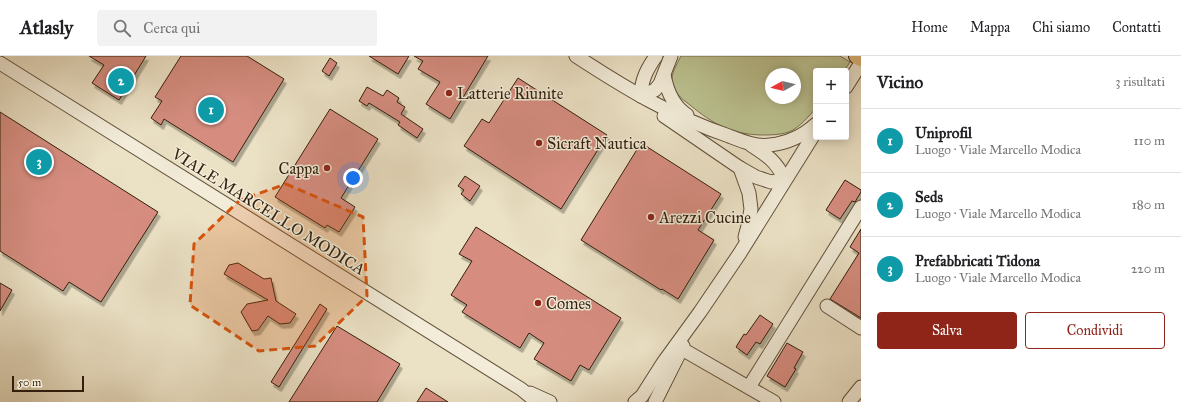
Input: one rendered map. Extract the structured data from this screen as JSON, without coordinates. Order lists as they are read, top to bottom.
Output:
{
  "streets": {
    "street": ["VIALE MARCELLO MODICA"]
  },
  "places": [
    "Latterie Riunite",
    "Sicraft Nautica",
    "Cappa",
    "Arezzi Cucine",
    "Comes"
  ],
  "scale_bar": "50 m",
  "north": "left",
  "page": {
    "header": "Atlasly",
    "search": "Cerca qui",
    "nav": [
      "Home",
      "Mappa",
      "Chi siamo",
      "Contatti"
    ],
    "heading": ["Vicino", "3 risultati"],
    "pins": ["2", "1", "3"],
    "map_buttons": ["+", "−"],
    "list": [
      {
        "mark": "1",
        "name": "Uniprofil",
        "note": "Luogo · Viale Marcello Modica",
        "value": "110 m"
      },
      {
        "mark": "2",
        "name": "Seds",
        "note": "Luogo · Viale Marcello Modica",
        "value": "180 m"
      },
      {
        "mark": "3",
        "name": "Prefabbricati Tidona",
        "note": "Luogo · Viale Marcello Modica",
        "value": "220 m"
      }
    ],
    "buttons": ["Salva", "Condividi"],
    "scale": "50 m"
  }
}
